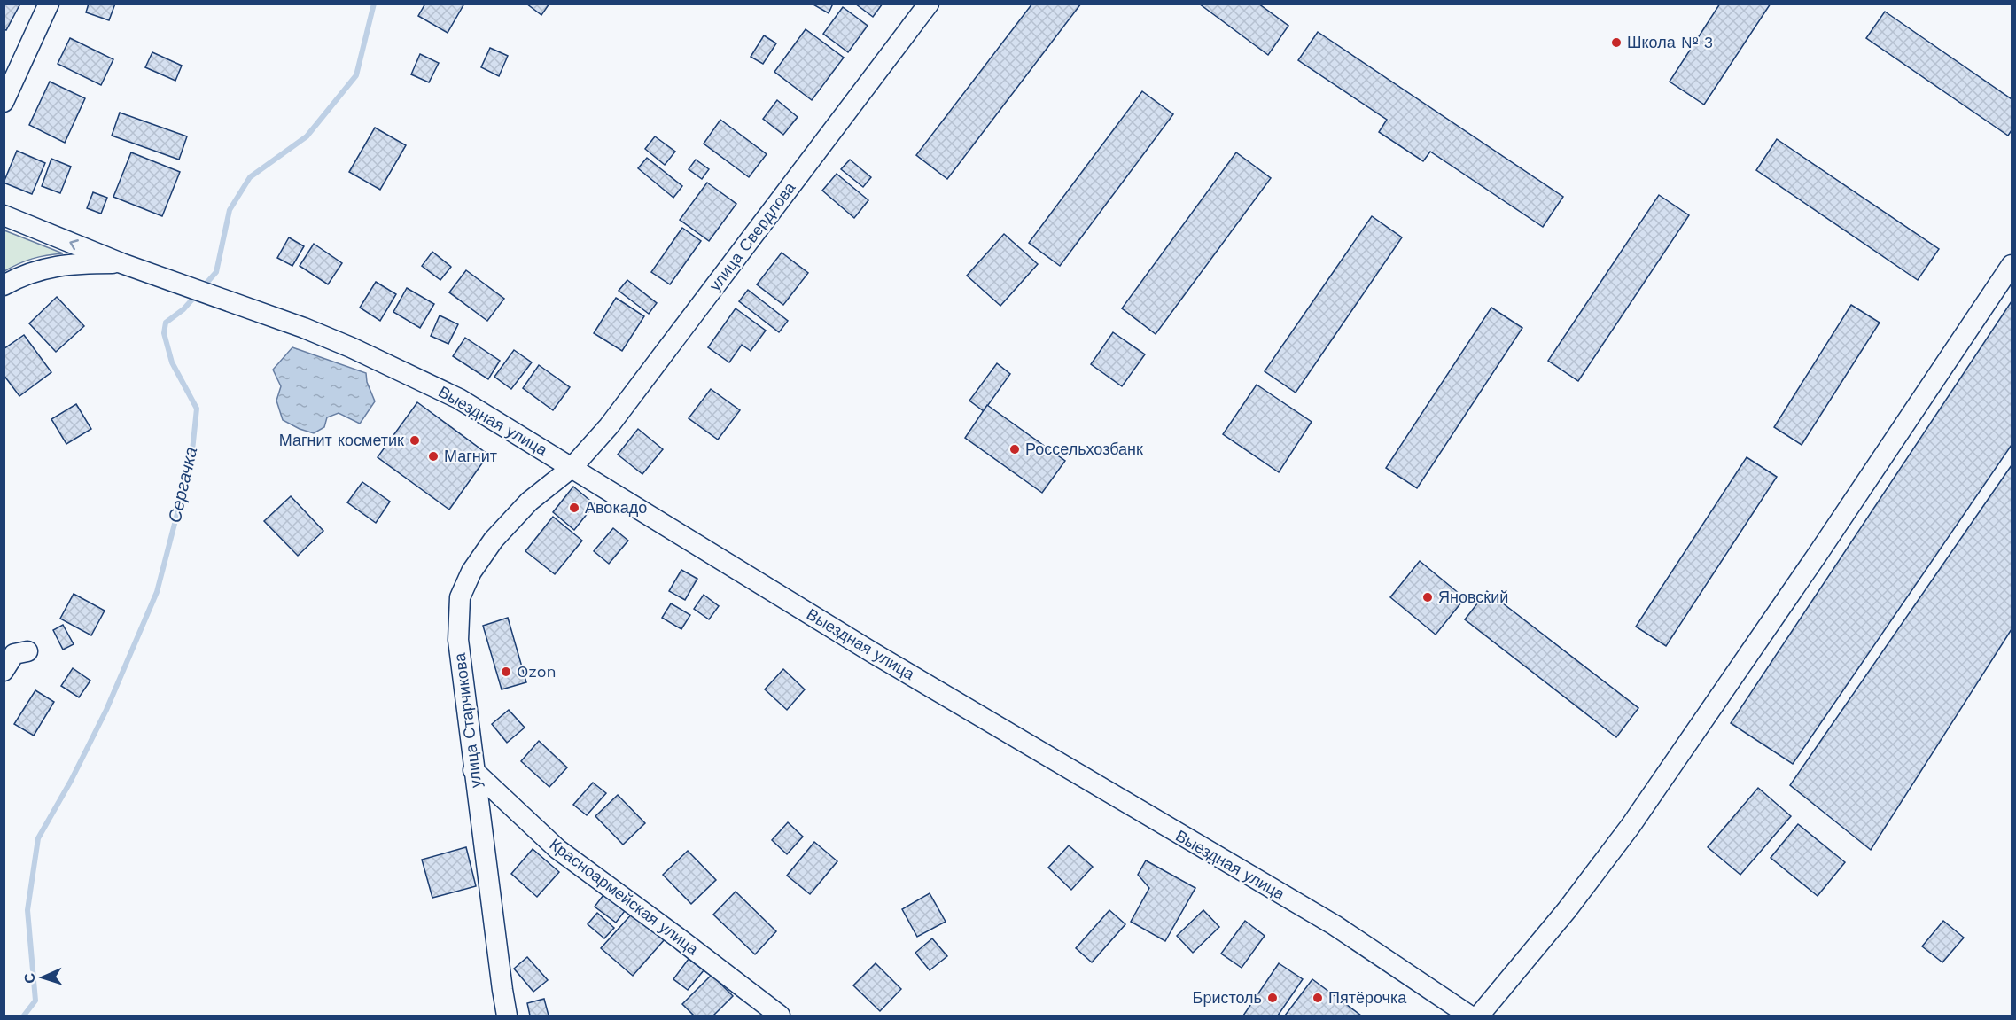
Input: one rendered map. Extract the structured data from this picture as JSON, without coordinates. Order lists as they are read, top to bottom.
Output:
{
  "streets": {
    "street": [
      "улица Свердлова",
      "Выездная улица",
      "улица Старчикова",
      "Красноармейская улица"
    ]
  },
  "crossings": [
    ["улица Свердлова", "Выездная улица"],
    ["улица Свердлова", "улица Старчикова"],
    ["Выездная улица", "улица Старчикова"],
    ["улица Старчикова", "Красноармейская улица"]
  ],
  "water": ["Сергачка"],
  "places": [
    "Школа № 3",
    "Магнит косметик",
    "Россельхозбанк",
    "Магнит",
    "Авокадо",
    "Яновский",
    "Ozon",
    "Бристоль",
    "Пятёрочка"
  ],
  "north": "left"
}
